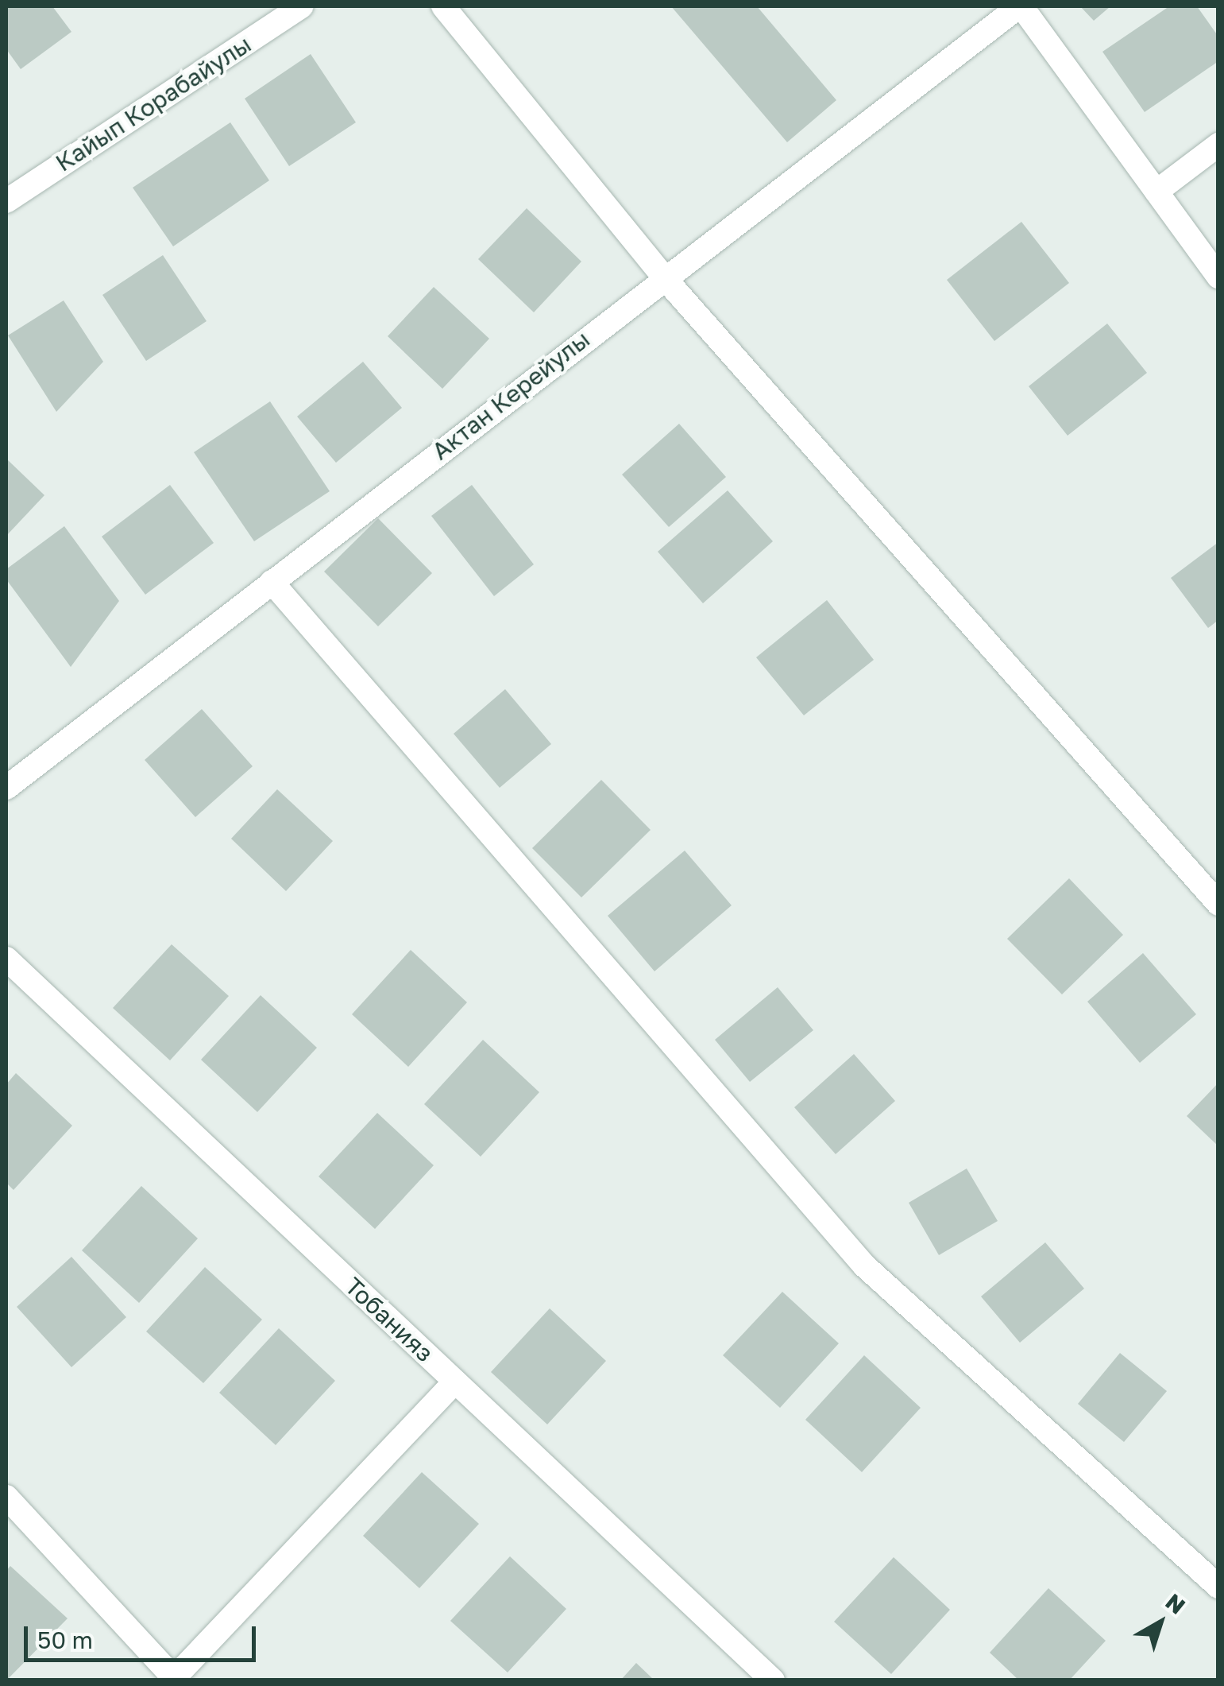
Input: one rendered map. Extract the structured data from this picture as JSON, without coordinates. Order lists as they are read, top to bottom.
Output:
{
  "streets": {
    "street": ["Кайып Корабайулы", "Актан Керейулы", "Тобанияз"]
  },
  "scale_bar": "50 m",
  "north": "top right"
}
